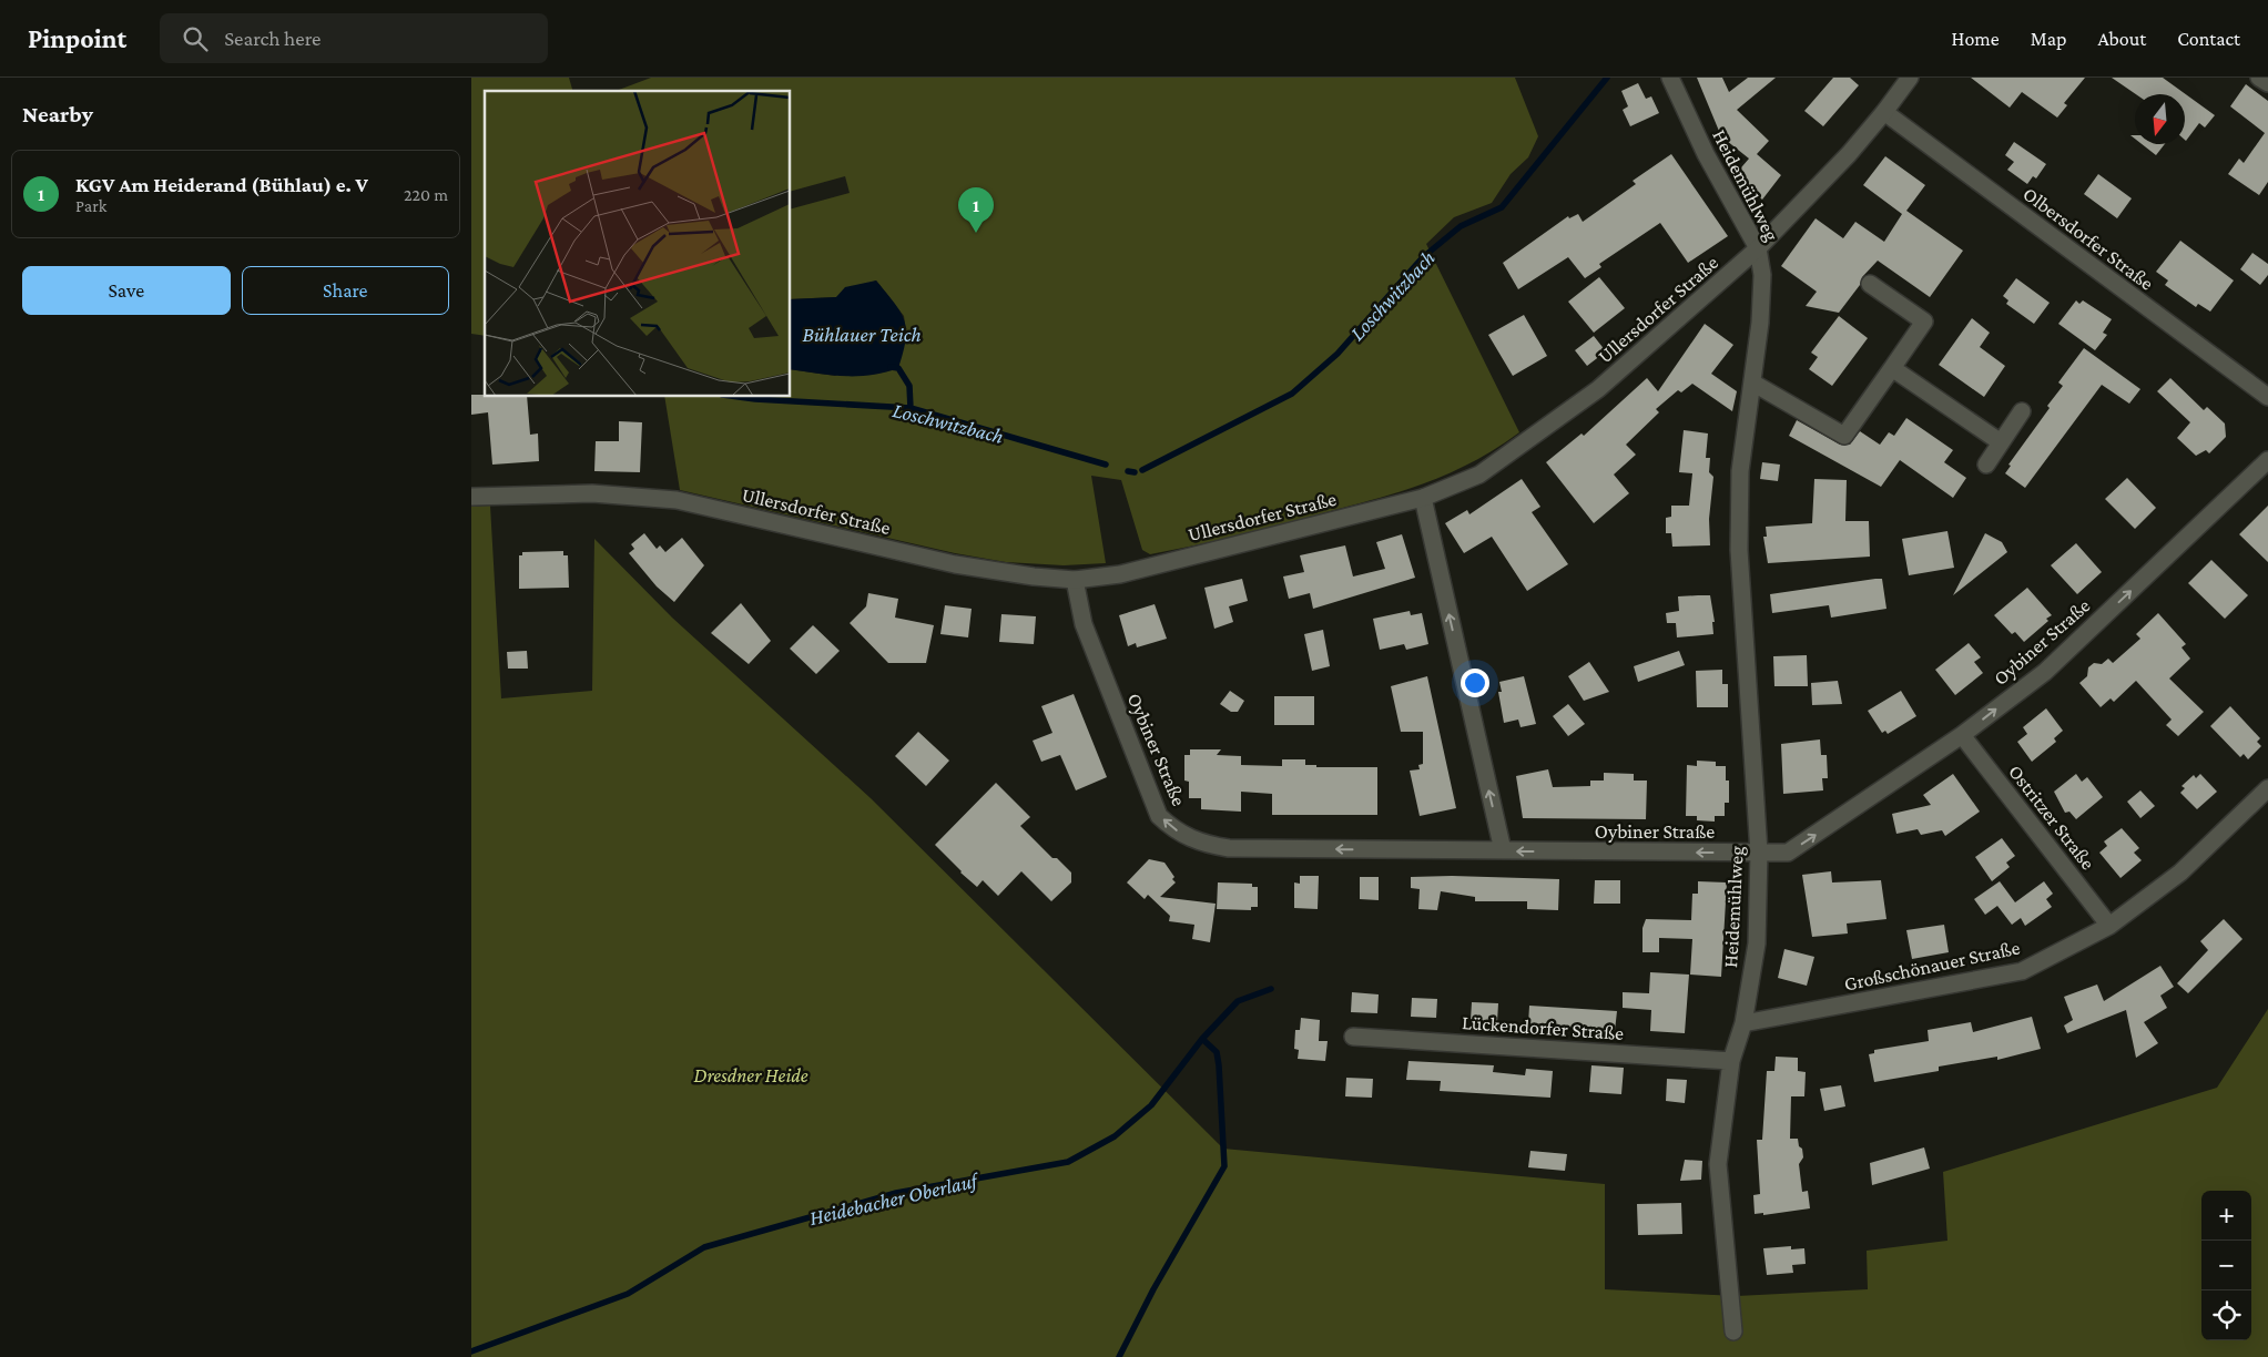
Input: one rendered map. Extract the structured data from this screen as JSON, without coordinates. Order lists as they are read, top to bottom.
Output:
{
  "streets": {
    "street": [
      "Heidemühlweg",
      "Olbersdorfer Straße",
      "Ullersdorfer Straße",
      "Oybiner Straße",
      "Ostritzer Straße",
      "Großschönauer Straße",
      "Lückendorfer Straße"
    ]
  },
  "crossings": [
    ["Heidemühlweg", "Ullersdorfer Straße"],
    ["Heidemühlweg", "Oybiner Straße"],
    ["Heidemühlweg", "Großschönauer Straße"],
    ["Heidemühlweg", "Lückendorfer Straße"],
    ["Olbersdorfer Straße", "Ullersdorfer Straße"],
    ["Ullersdorfer Straße", "Oybiner Straße"],
    ["Oybiner Straße", "Ostritzer Straße"],
    ["Ostritzer Straße", "Großschönauer Straße"]
  ],
  "water": ["Loschwitzbach", "Bühlauer Teich", "Heidebacher Oberlauf"],
  "parks": ["Dresdner Heide"],
  "north": "bottom",
  "page": {
    "header": "Pinpoint",
    "search": "Search here",
    "nav": [
      "Home",
      "Map",
      "About",
      "Contact"
    ],
    "heading": "Nearby",
    "list": [
      {
        "mark": "1",
        "name": "KGV Am Heiderand (Bühlau) e. V",
        "note": "Park",
        "value": "220 m"
      }
    ],
    "pins": "1",
    "buttons": ["Save", "Share"],
    "map_buttons": ["+", "−"]
  }
}
